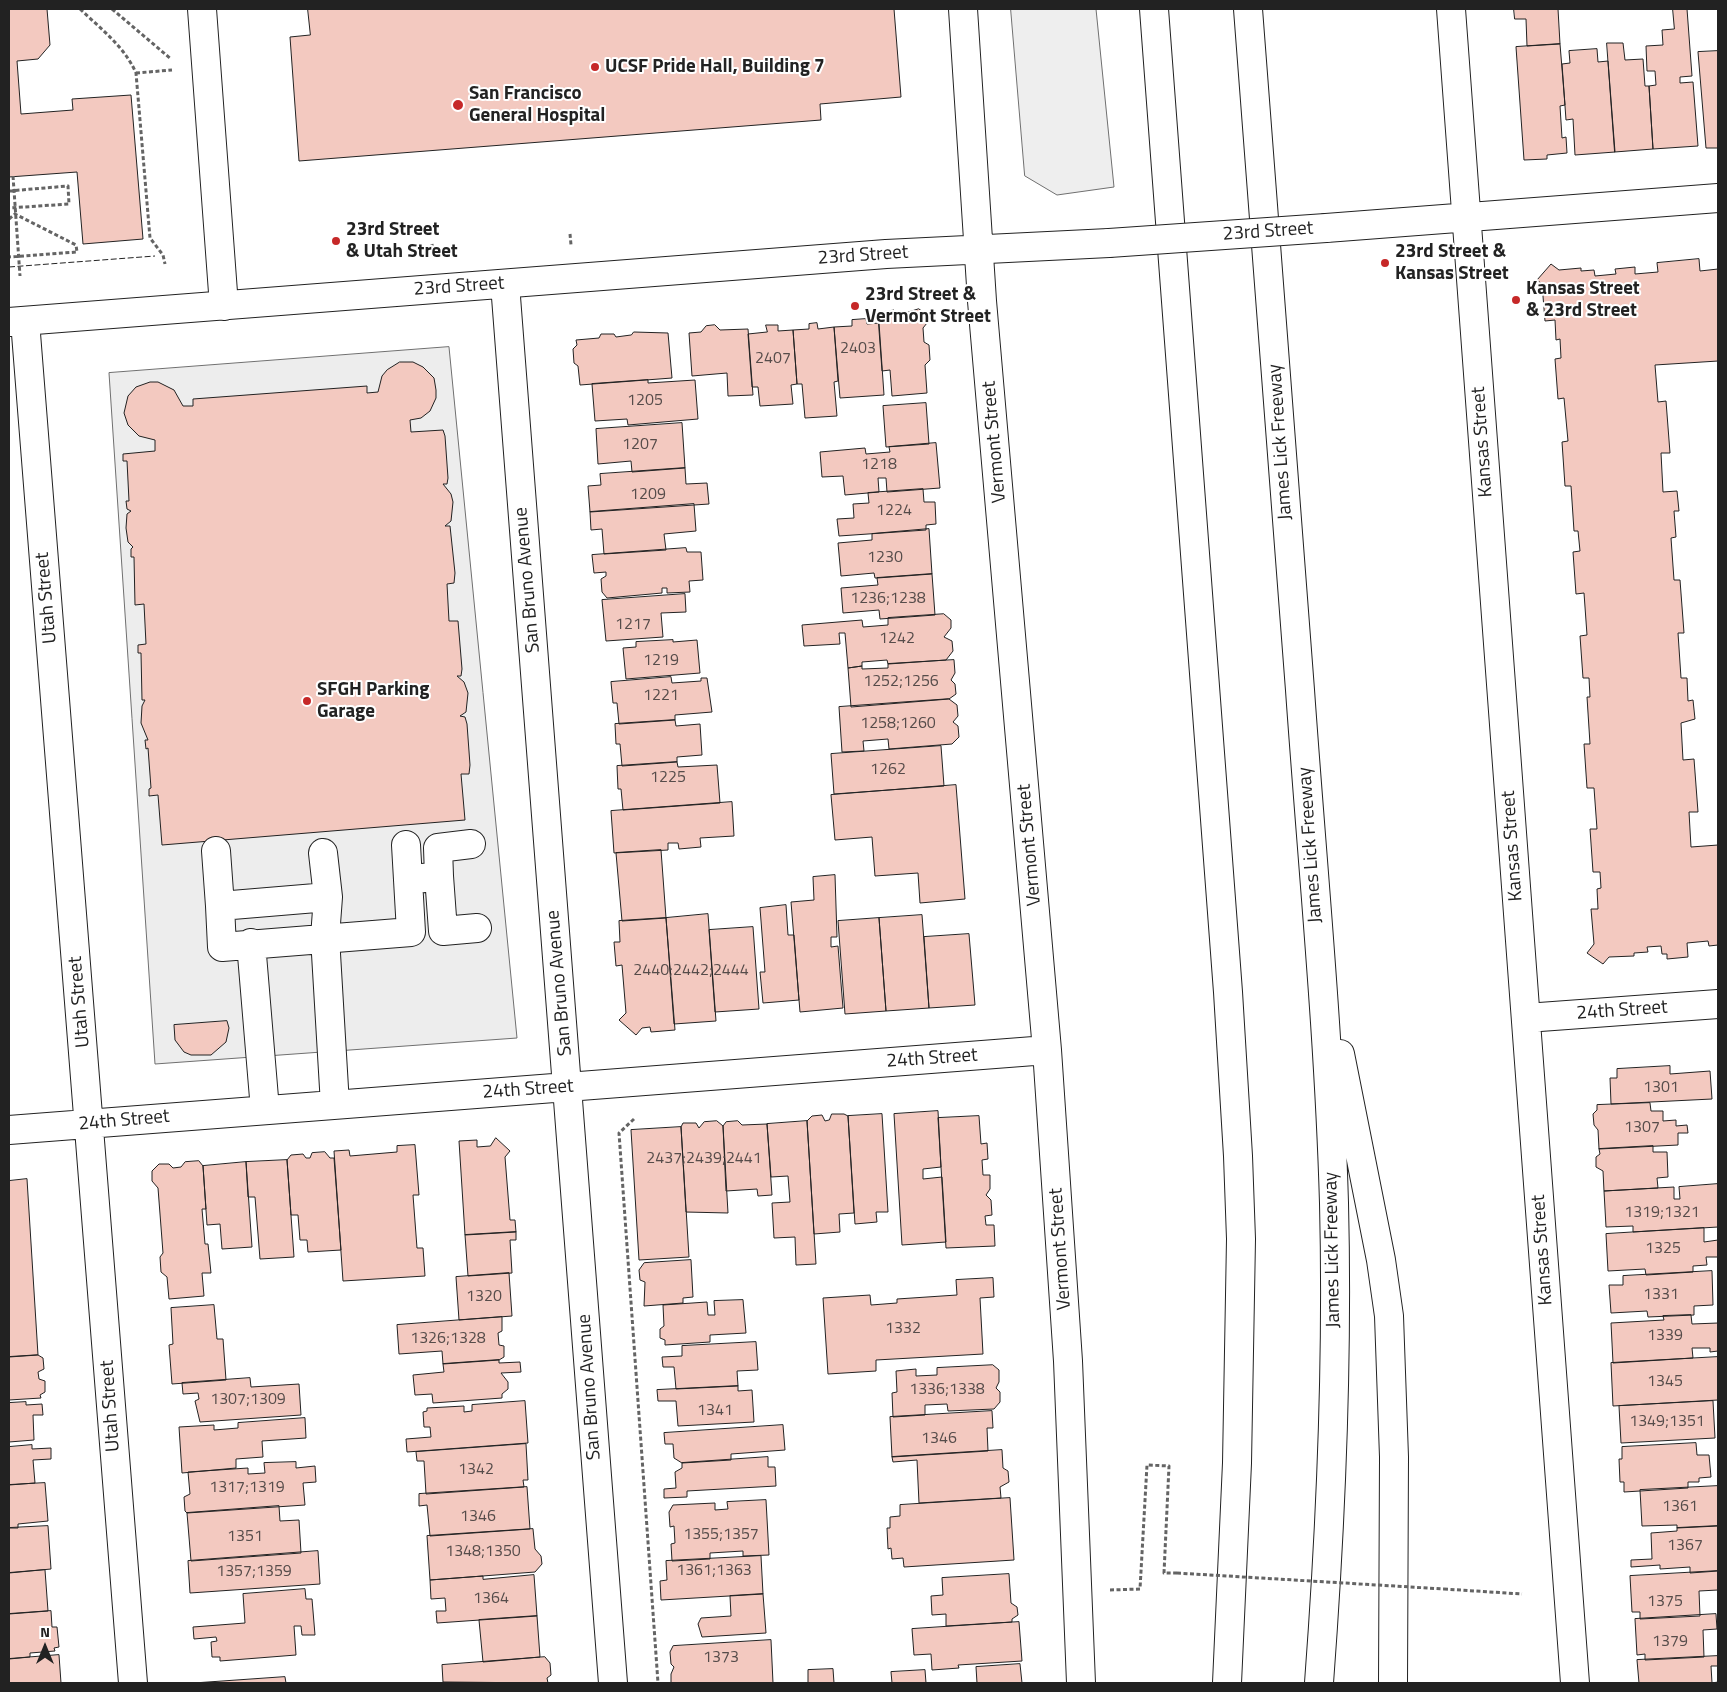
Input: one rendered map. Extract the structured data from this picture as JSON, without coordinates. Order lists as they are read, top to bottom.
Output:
{
  "streets": {
    "main road": [
      "23rd Street",
      "Vermont Street",
      "James Lick Freeway",
      "Kansas Street",
      "San Bruno Avenue",
      "Utah Street",
      "24th Street"
    ]
  },
  "crossings": [
    ["23rd Street", "Vermont Street"],
    ["23rd Street", "Kansas Street"],
    ["23rd Street", "San Bruno Avenue"],
    ["23rd Street", "Utah Street"],
    ["Vermont Street", "24th Street"],
    ["Kansas Street", "24th Street"],
    ["San Bruno Avenue", "24th Street"],
    ["Utah Street", "24th Street"]
  ],
  "places": [
    "UCSF Pride Hall, Building 7",
    "San Francisco General Hospital",
    "23rd Street & Utah Street",
    "23rd Street & Kansas Street",
    "Kansas Street & 23rd Street",
    "23rd Street & Vermont Street",
    "SFGH Parking Garage"
  ],
  "house_numbers": [
    "2403",
    "2407",
    "1205",
    "1207",
    "1218",
    "1209",
    "1224",
    "1230",
    "1236;1238",
    "1217",
    "1242",
    "1219",
    "1252;1256",
    "1221",
    "1258;1260",
    "1262",
    "1225",
    "2440;2442;2444",
    "1301",
    "1307",
    "2437;2439;2441",
    "1319;1321",
    "1325",
    "1331",
    "1320",
    "1332",
    "1339",
    "1326;1328",
    "1345",
    "1336;1338",
    "1307;1309",
    "1341",
    "1349;1351",
    "1346",
    "1342",
    "1317;1319",
    "1361",
    "1346",
    "1355;1357",
    "1351",
    "1367",
    "1348;1350",
    "1361;1363",
    "1357;1359",
    "1364",
    "1375",
    "1379",
    "1373"
  ],
  "north": "top"
}
